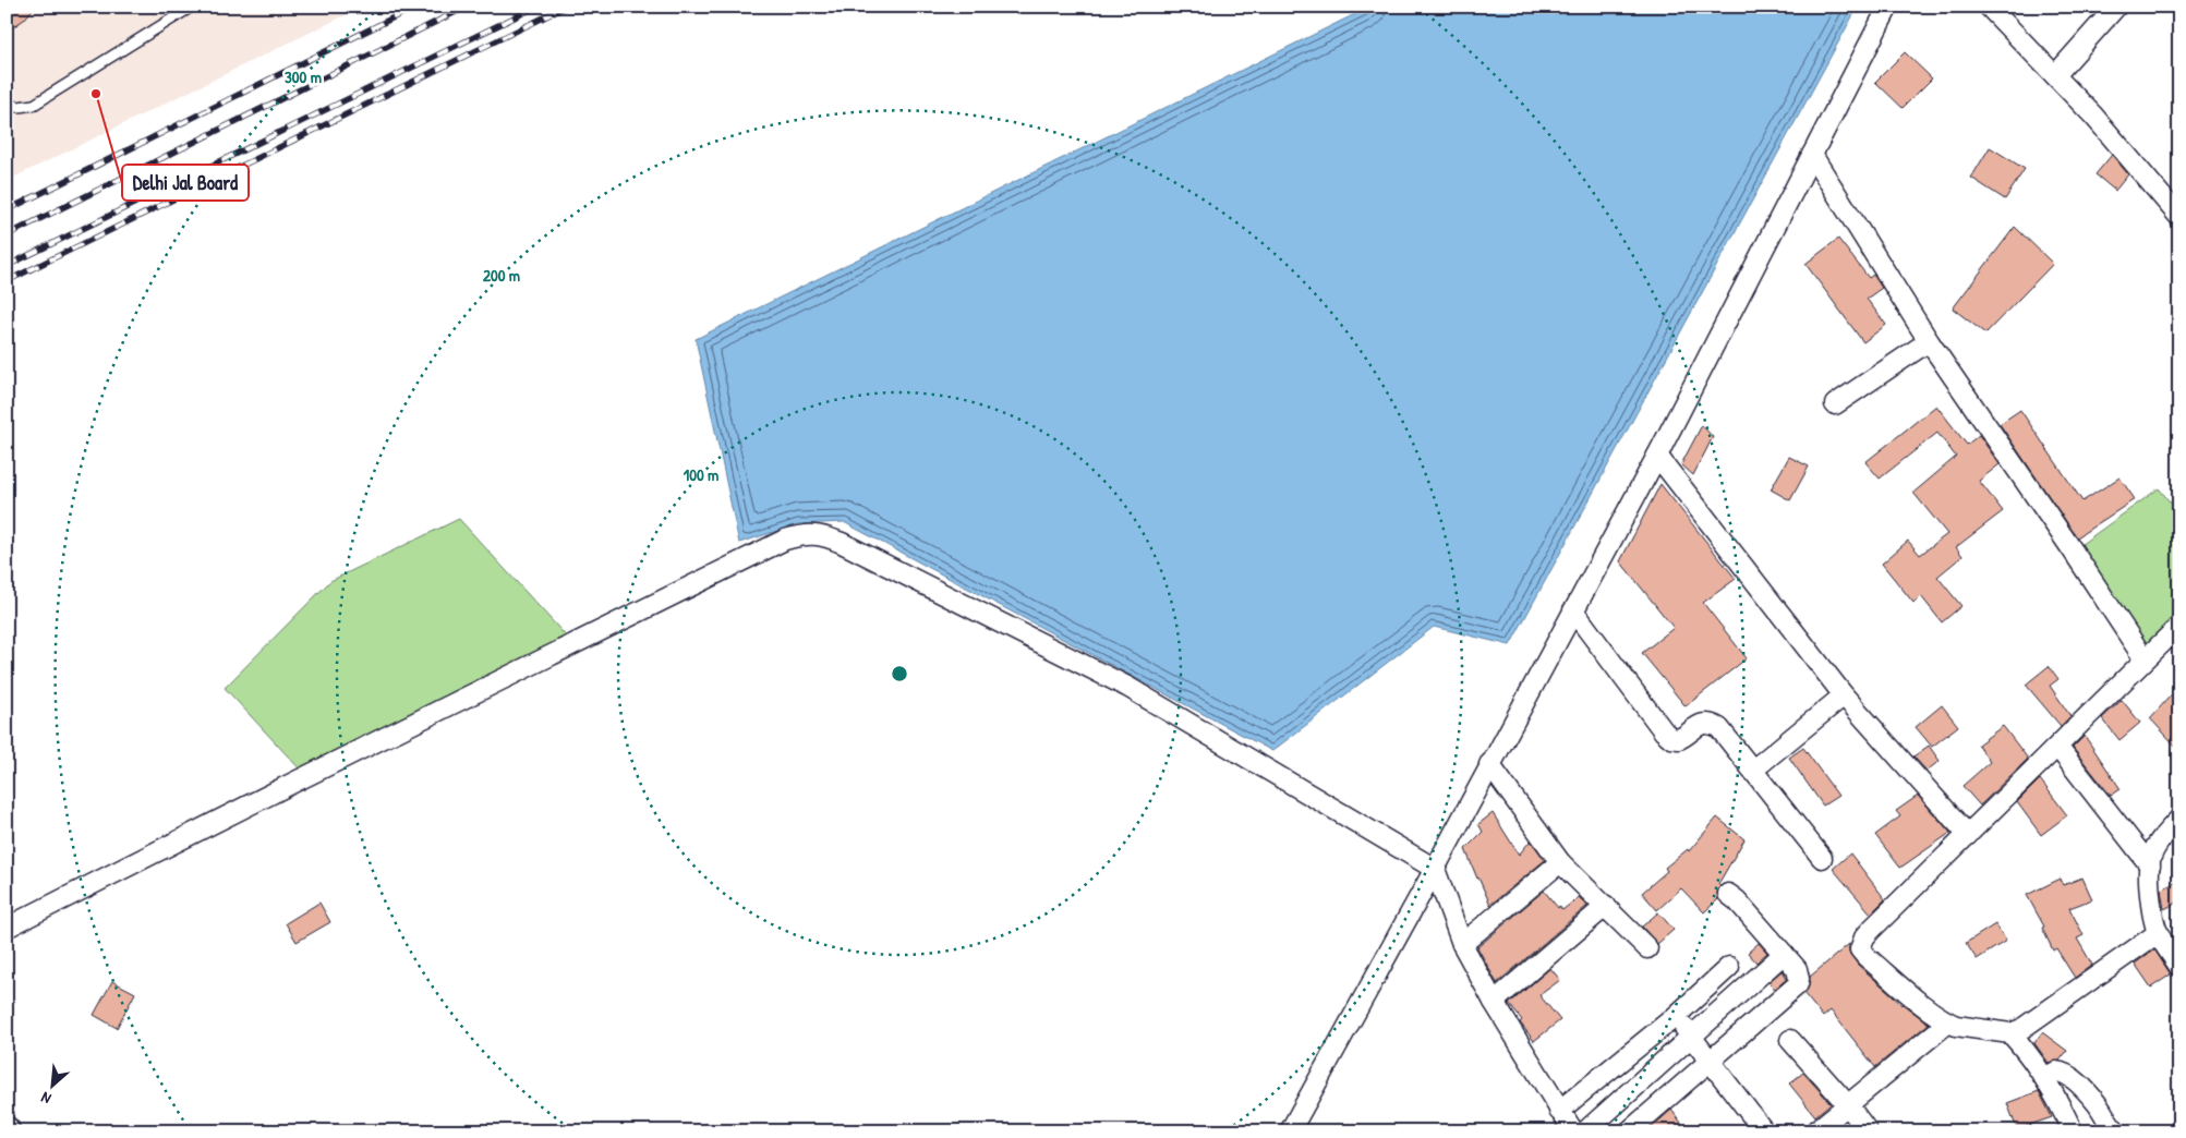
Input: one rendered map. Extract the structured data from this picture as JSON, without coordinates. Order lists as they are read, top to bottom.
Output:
{
  "places": ["Delhi Jal Board"],
  "north": "bottom left",
  "rings": ["300 m", "200 m", "100 m"]
}
